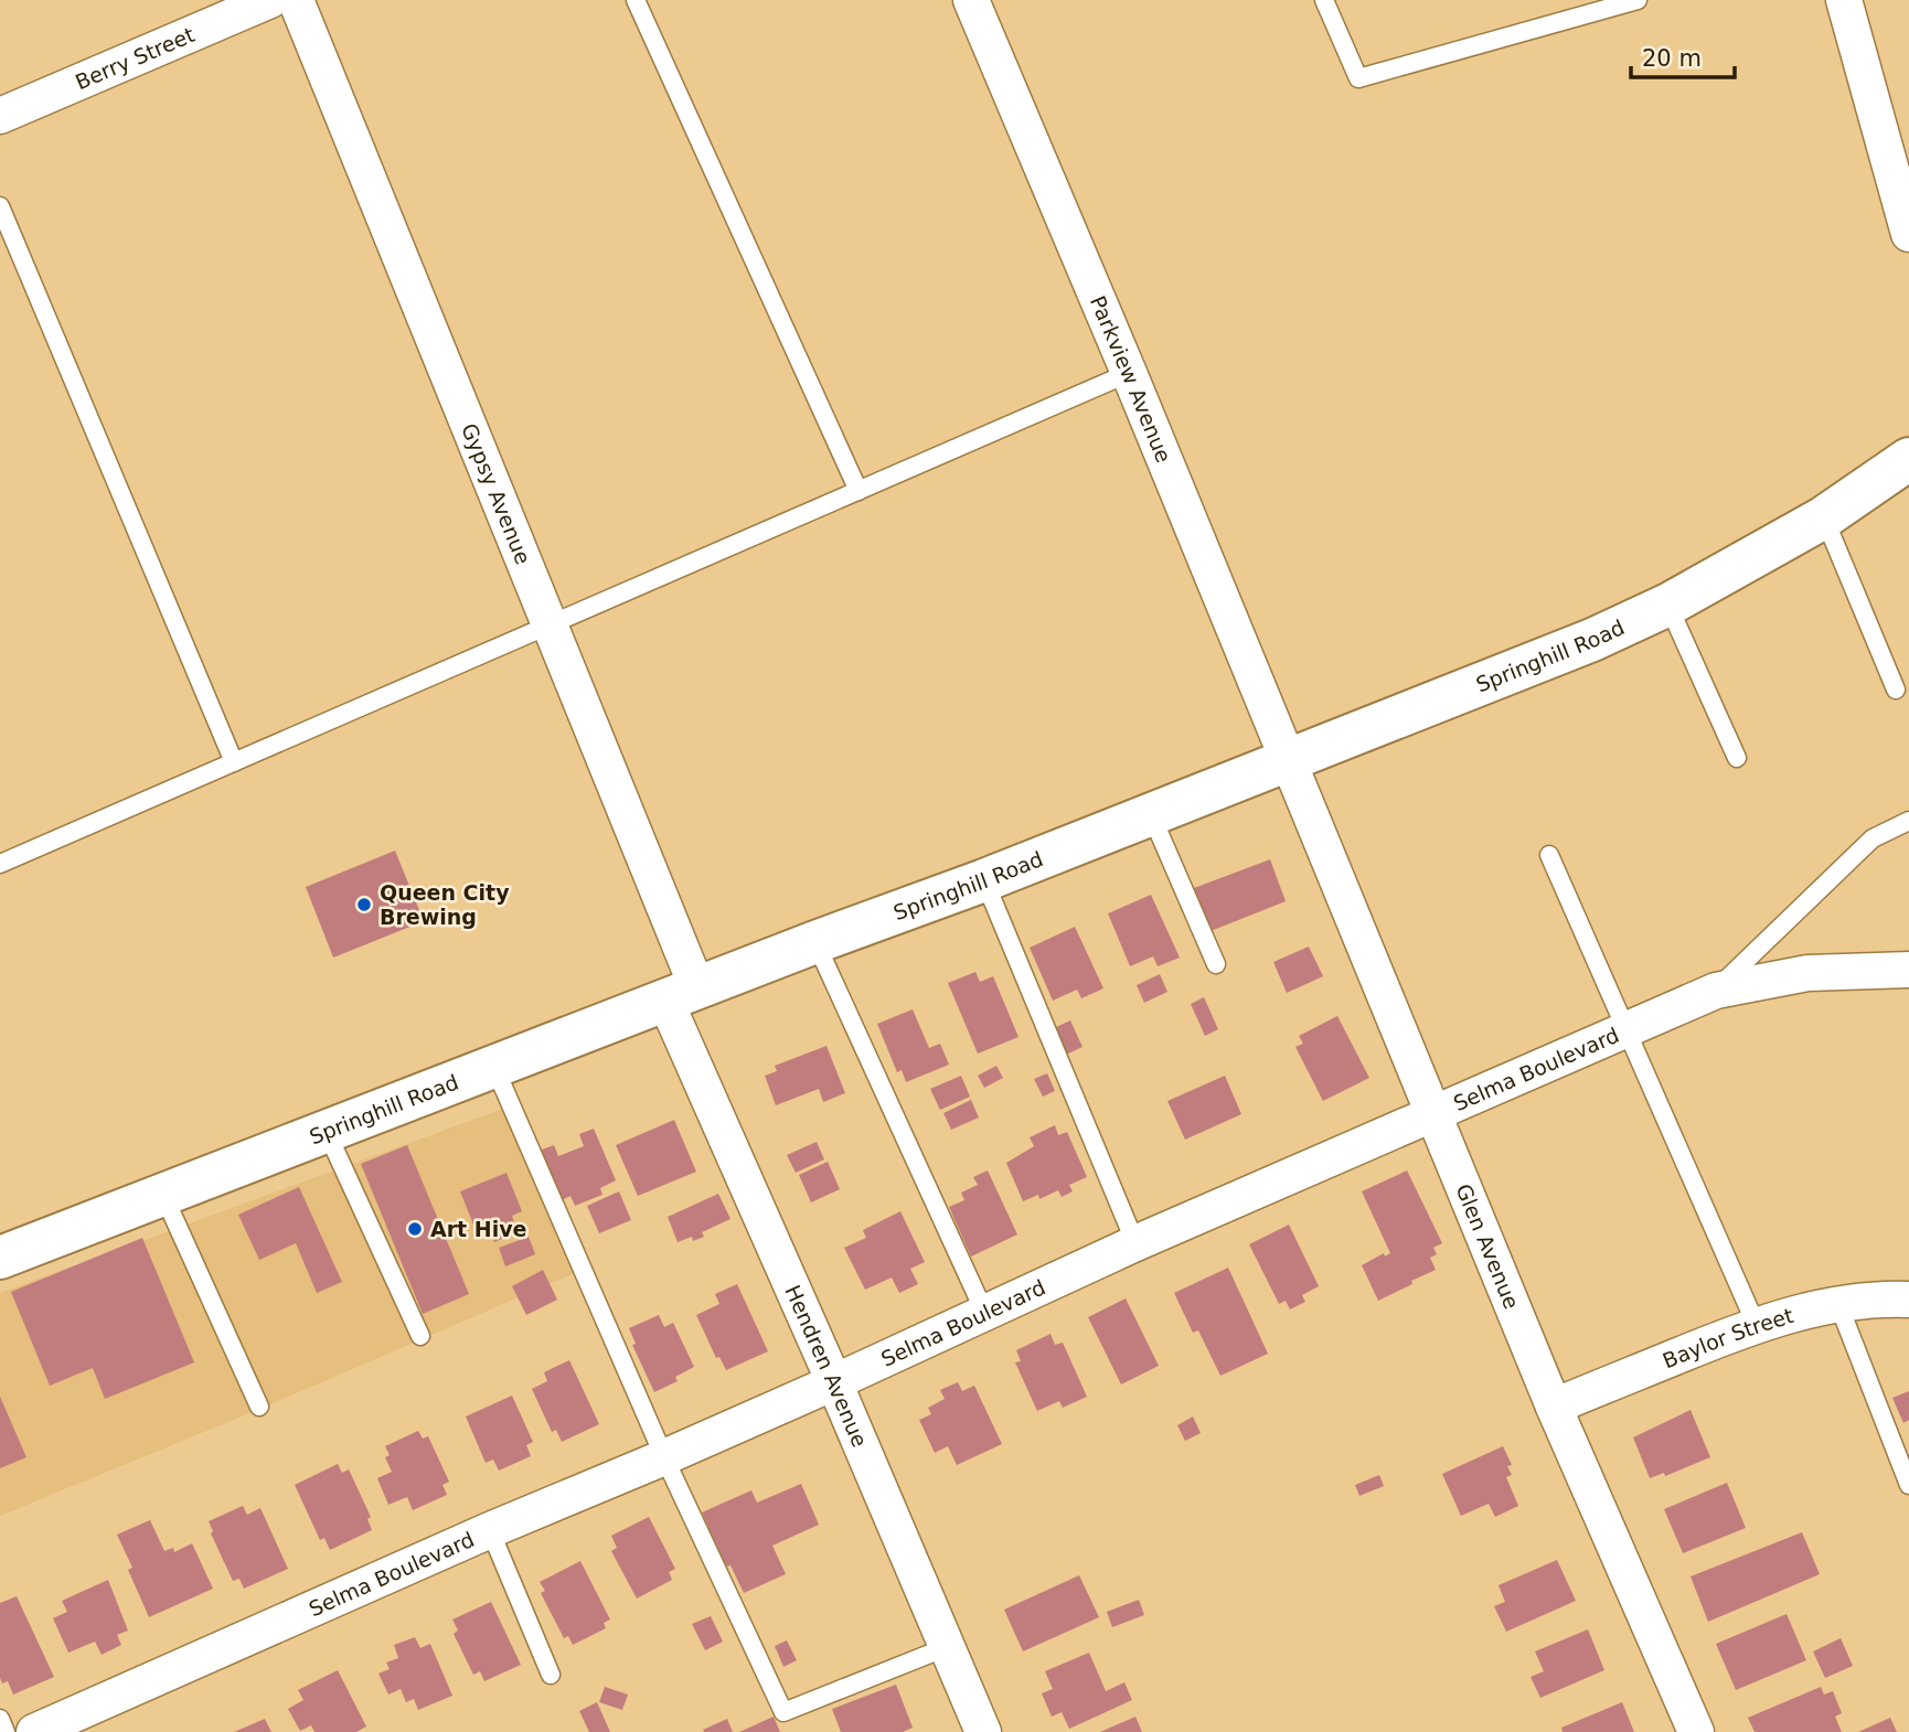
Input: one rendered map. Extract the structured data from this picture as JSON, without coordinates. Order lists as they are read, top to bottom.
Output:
{
  "streets": {
    "street": [
      "Berry Street",
      "Parkview Avenue",
      "Gypsy Avenue",
      "Springhill Road",
      "Selma Boulevard",
      "Glen Avenue",
      "Baylor Street",
      "Hendren Avenue"
    ]
  },
  "crossings": [
    ["Parkview Avenue", "Springhill Road"],
    ["Parkview Avenue", "Glen Avenue"],
    ["Gypsy Avenue", "Springhill Road"],
    ["Gypsy Avenue", "Hendren Avenue"],
    ["Springhill Road", "Glen Avenue"],
    ["Springhill Road", "Hendren Avenue"],
    ["Selma Boulevard", "Glen Avenue"],
    ["Selma Boulevard", "Hendren Avenue"],
    ["Glen Avenue", "Baylor Street"]
  ],
  "places": ["Queen City Brewing", "Art Hive"],
  "scale_bar": "20 m"
}
